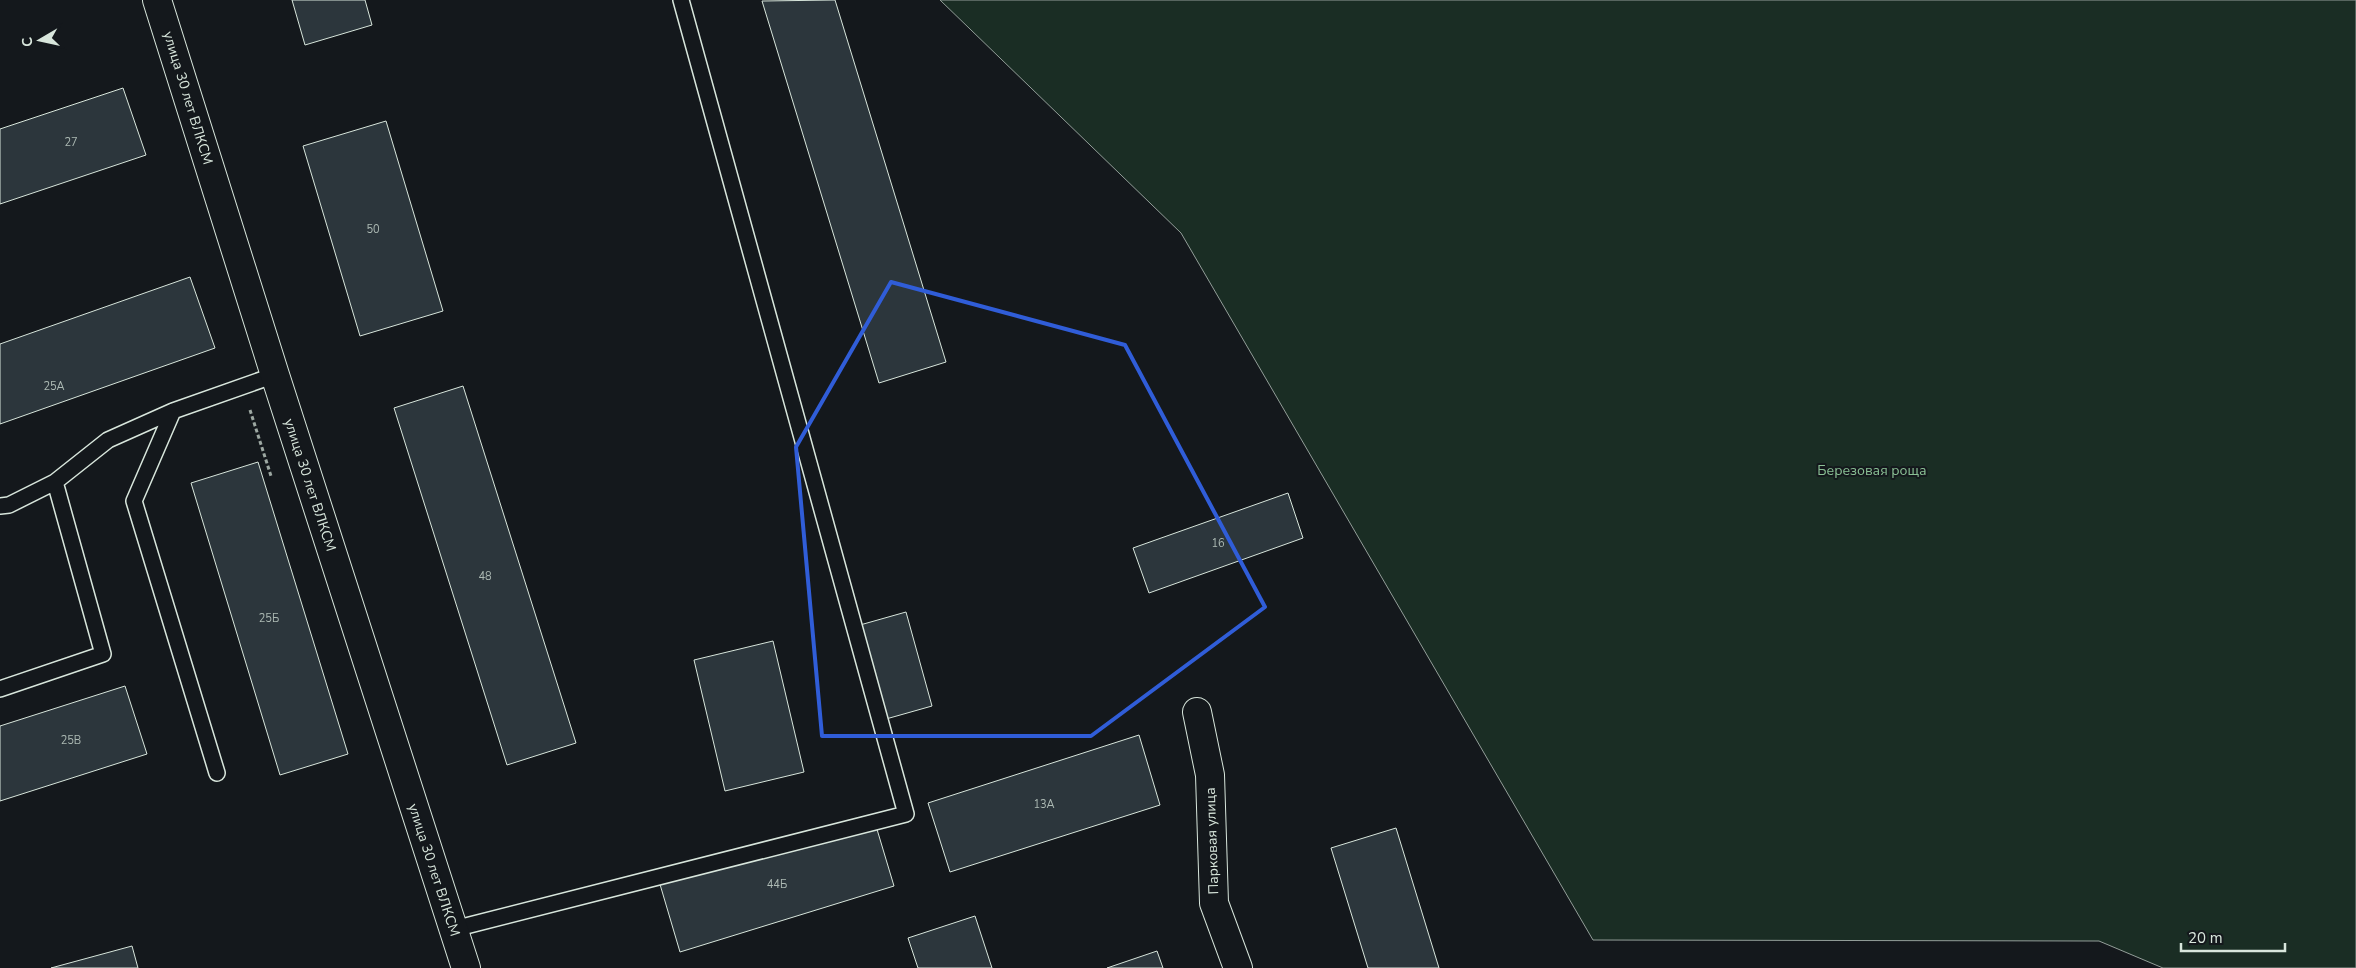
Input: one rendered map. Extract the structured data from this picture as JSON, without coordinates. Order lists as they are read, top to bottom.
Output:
{
  "streets": {
    "street": ["улица 30 лет ВЛКСМ", "Парковая улица"]
  },
  "parks": ["Березовая роща"],
  "house_numbers": [
    "27",
    "50",
    "25А",
    "16",
    "48",
    "25Б",
    "25В",
    "13А",
    "44Б"
  ],
  "scale_bar": "20 m",
  "north": "left"
}
